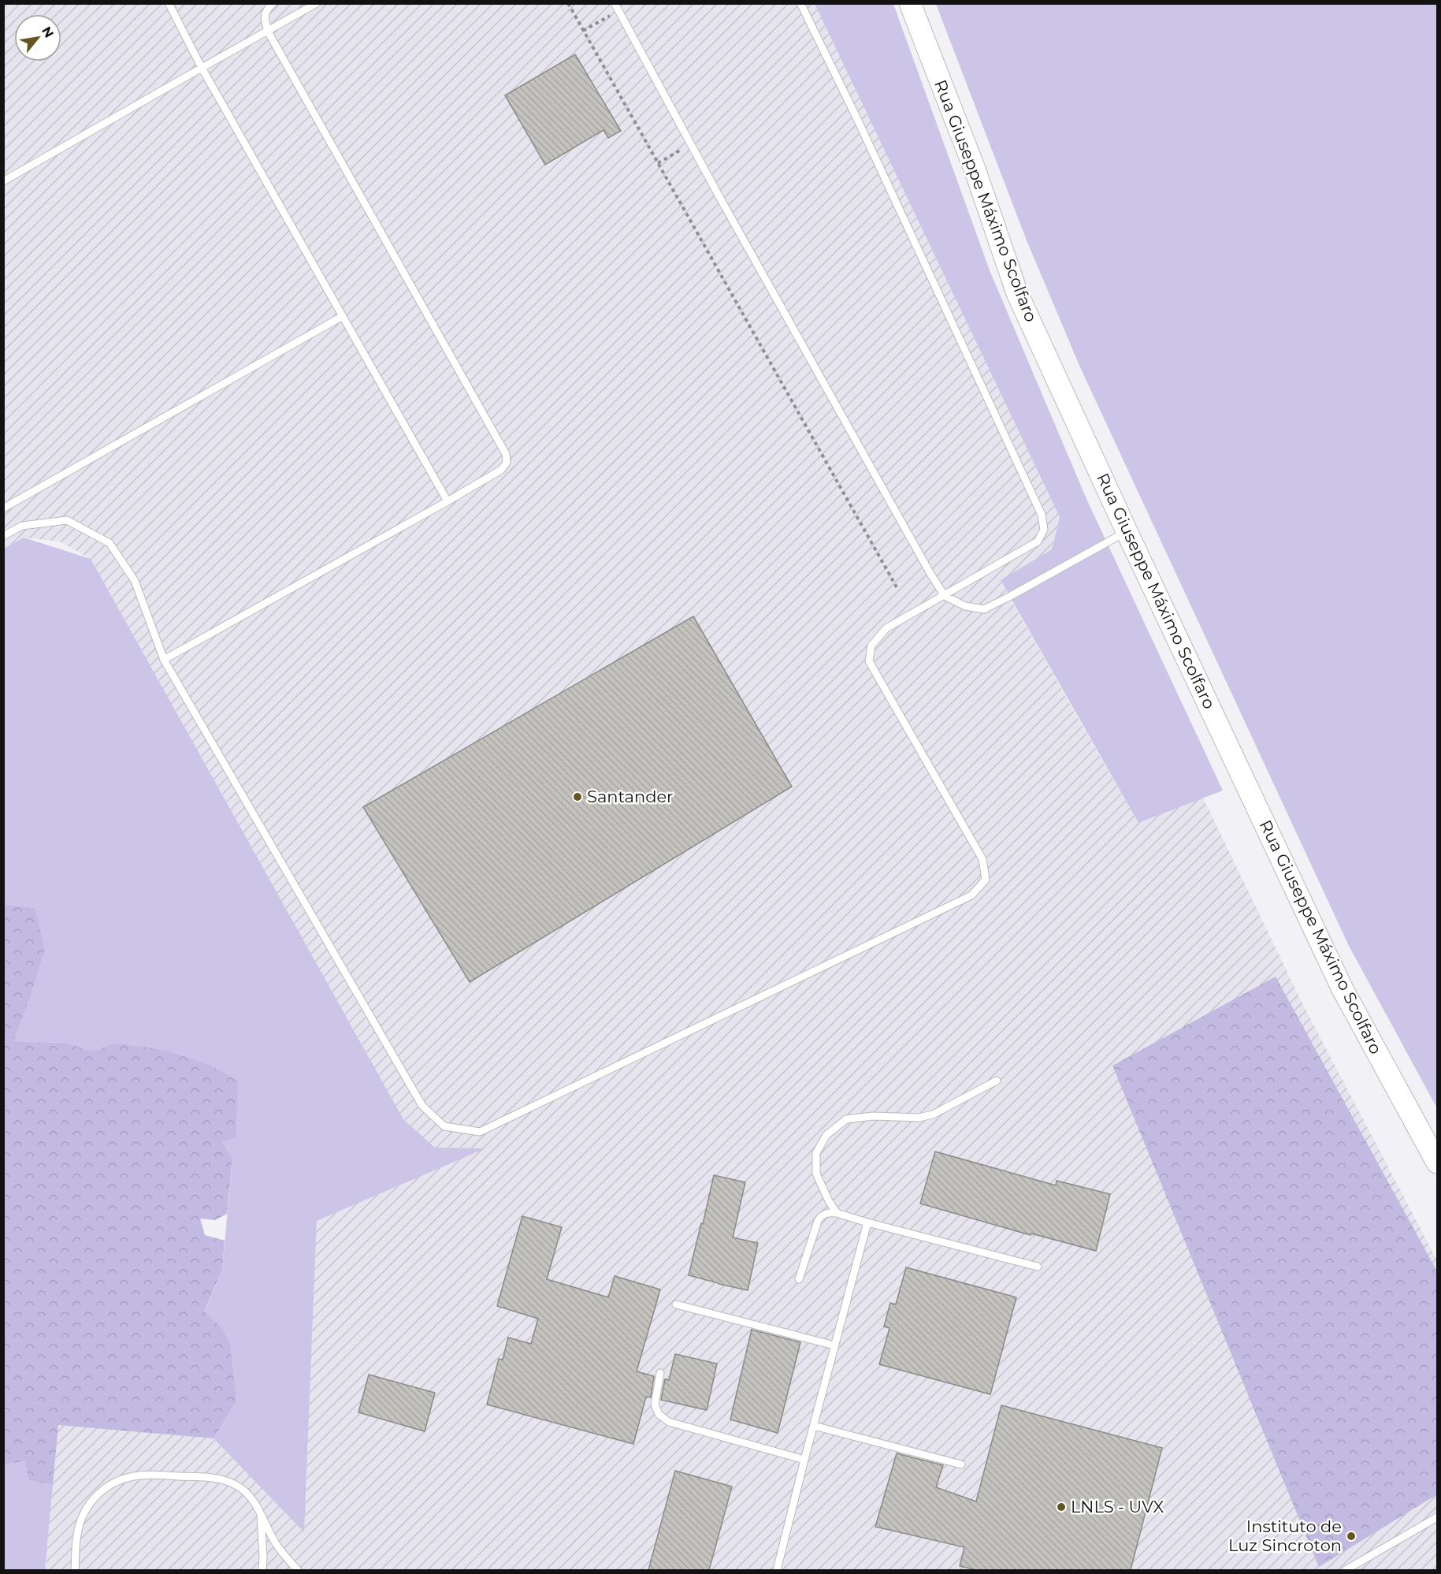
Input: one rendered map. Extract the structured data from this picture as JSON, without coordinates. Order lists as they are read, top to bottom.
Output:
{
  "streets": {
    "main road": ["Rua Giuseppe Máximo Scolfaro"]
  },
  "places": ["Santander", "LNLS - UVX", "Instituto de Luz Sincroton"],
  "north": "top right"
}
